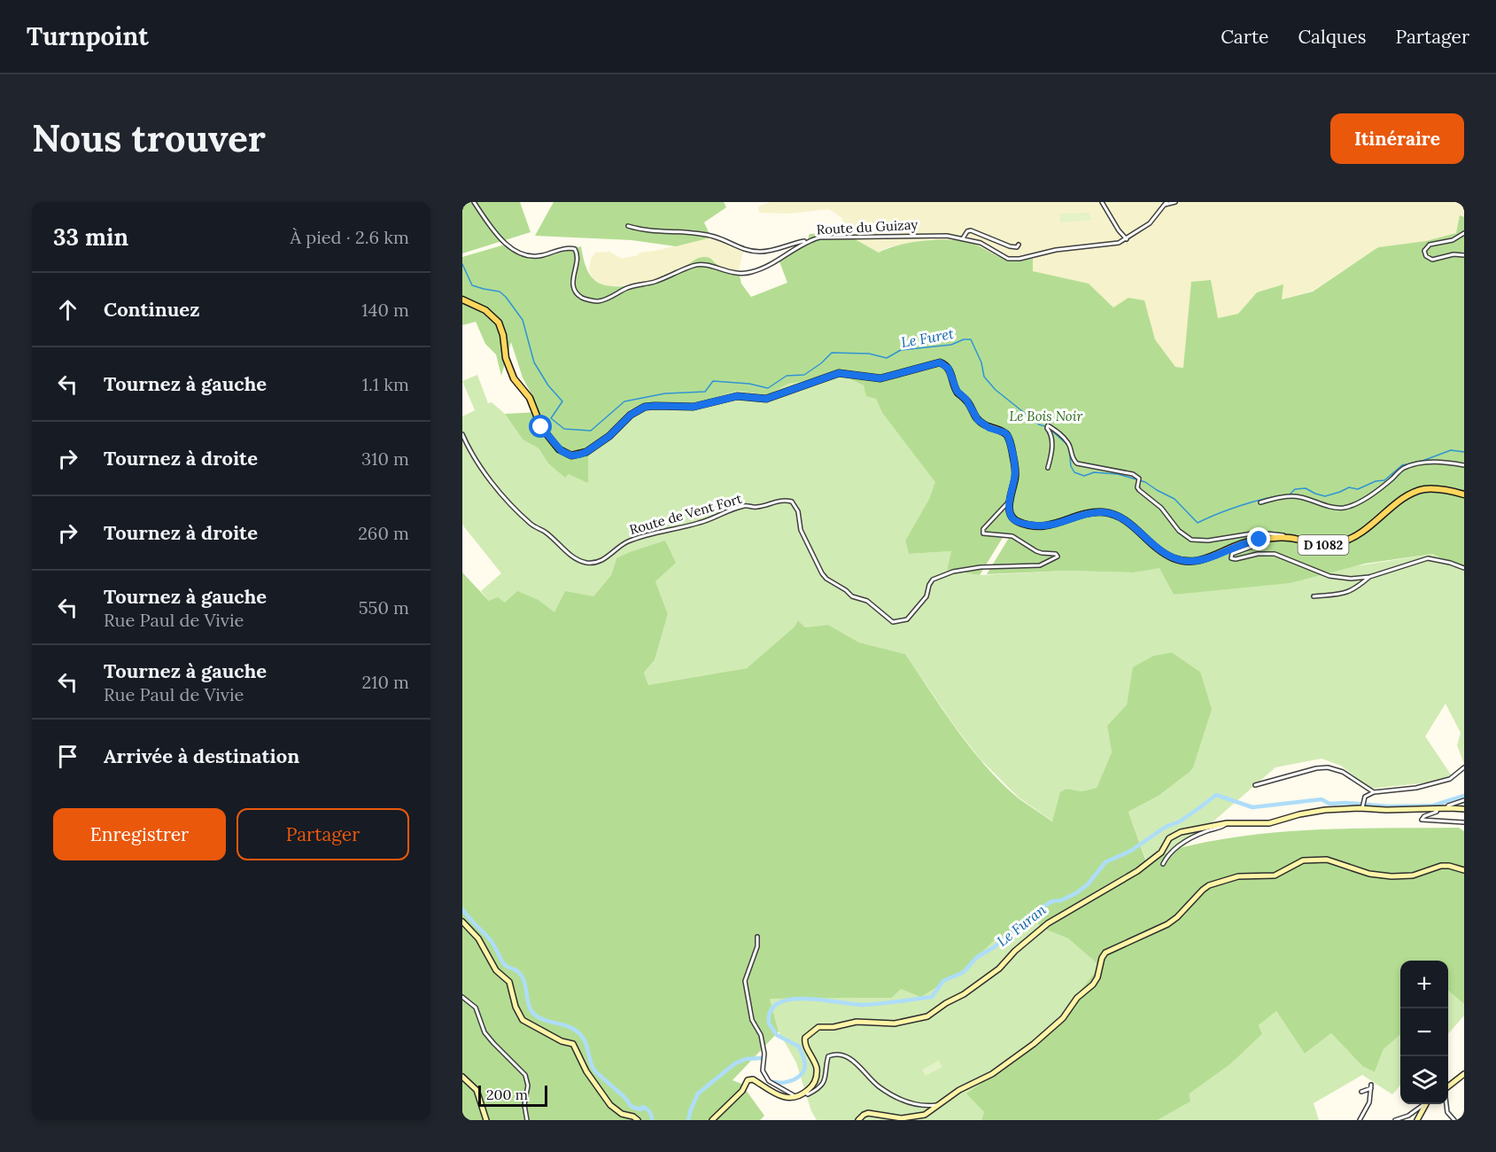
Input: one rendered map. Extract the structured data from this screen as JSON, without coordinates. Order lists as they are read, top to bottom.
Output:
{
  "streets": {
    "main road": ["D 1082"],
    "street": ["Route du Guizay", "Route de Vent Fort"]
  },
  "crossings": [
    ["Route de Vent Fort", "D 1082"]
  ],
  "water": ["Le Furet", "Le Furan"],
  "parks": ["Le Bois Noir"],
  "scale_bar": "200 m",
  "page": {
    "header": "Turnpoint",
    "nav": ["Carte", "Calques", "Partager"],
    "buttons": [
      "Itinéraire",
      ["Enregistrer", "Partager"]
    ],
    "title": "Nous trouver",
    "heading": ["33 min", "À pied · 2.6 km"],
    "list": [
      ["Continuez", "140 m"],
      ["Tournez à gauche", "1.1 km"],
      ["Tournez à droite", "310 m"],
      ["Tournez à droite", "260 m"],
      ["Tournez à gauche", "Rue Paul de Vivie", "550 m"],
      ["Tournez à gauche", "Rue Paul de Vivie", "210 m"],
      "Arrivée à destination"
    ],
    "map_buttons": ["+", "−"],
    "scale": "200 m"
  }
}
